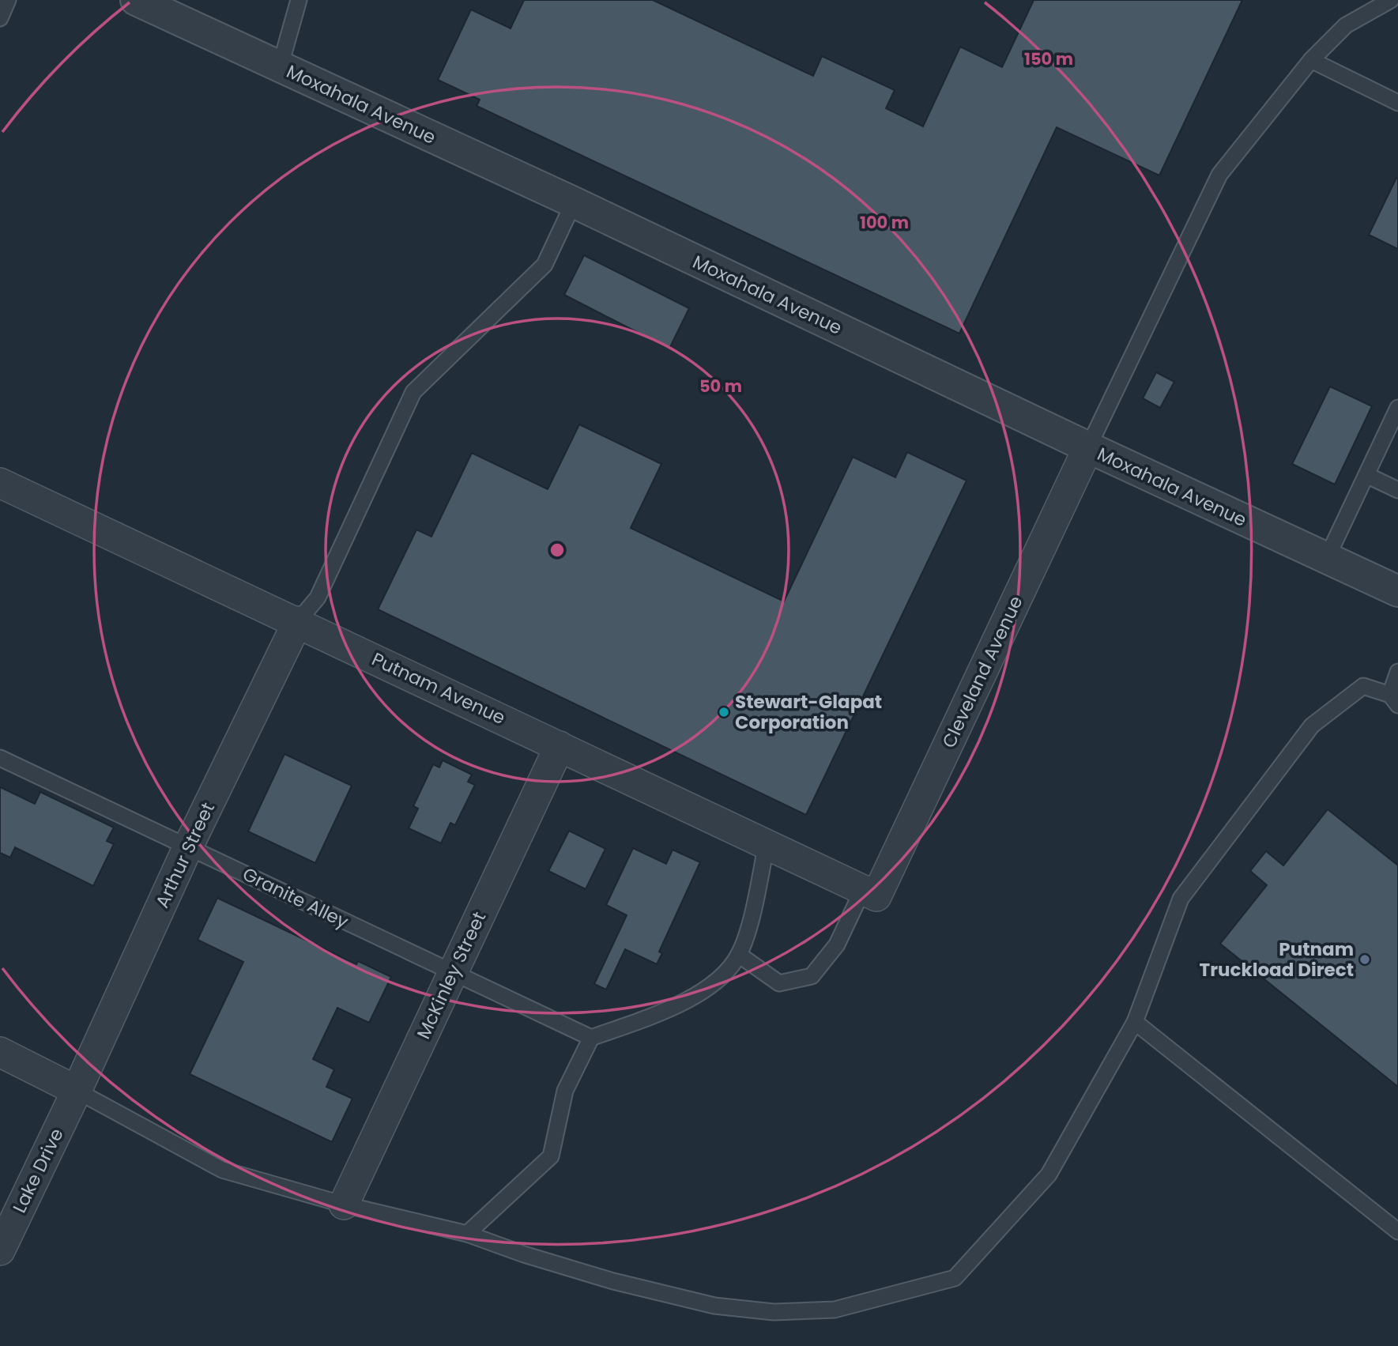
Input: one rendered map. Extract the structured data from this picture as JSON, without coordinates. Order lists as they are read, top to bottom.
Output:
{
  "streets": {
    "street": [
      "Moxahala Avenue",
      "Cleveland Avenue",
      "Putnam Avenue",
      "Arthur Street",
      "McKinley Street",
      "Lake Drive"
    ],
    "lane": ["Granite Alley"]
  },
  "crossings": [
    ["Moxahala Avenue", "Cleveland Avenue"],
    ["Cleveland Avenue", "Putnam Avenue"],
    ["Putnam Avenue", "Arthur Street"],
    ["Putnam Avenue", "McKinley Street"],
    ["Arthur Street", "Granite Alley"],
    ["Arthur Street", "Lake Drive"],
    ["Granite Alley", "McKinley Street"]
  ],
  "places": ["Stewart-Glapat Corporation", "Putnam Truckload Direct"],
  "rings": ["150 m", "100 m", "50 m"]
}
